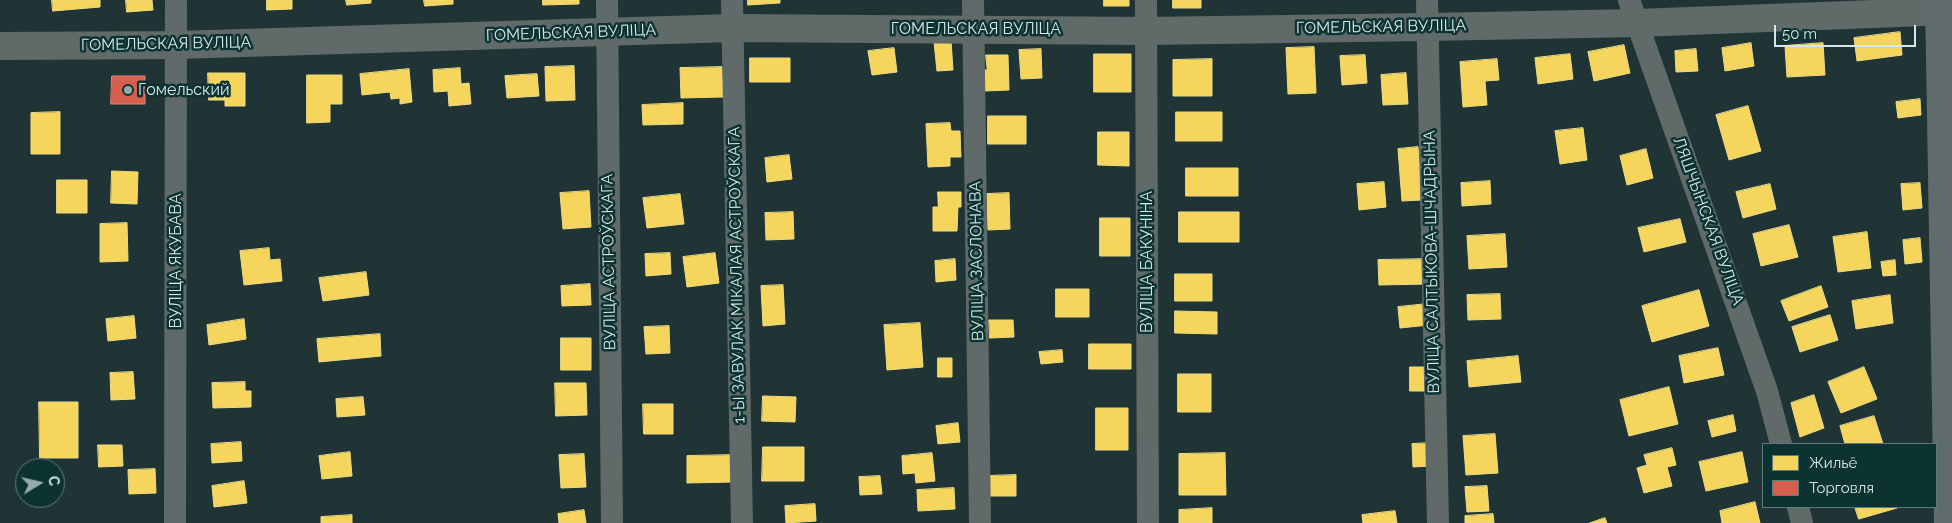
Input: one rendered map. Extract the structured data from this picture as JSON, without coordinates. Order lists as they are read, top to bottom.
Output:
{
  "streets": {
    "street": [
      "ГОМЕЛЬСКАЯ ВУЛІЦА",
      "ЛЯШЧЫНСКАЯ ВУЛІЦА",
      "ВУЛІЦА ЯКУБАВА",
      "ВУЛІЦА ЗАСЛОНАВА",
      "ВУЛІЦА АСТРОЎСКАГА",
      "ВУЛІЦА БАКУНІНА",
      "ВУЛІЦА САЛТЫКОВА-ШЧАДРЫНА",
      "1-Ы ЗАВУЛАК МІКАЛАЯ АСТРОЎСКАГА"
    ]
  },
  "crossings": [
    ["ГОМЕЛЬСКАЯ ВУЛІЦА", "ЛЯШЧЫНСКАЯ ВУЛІЦА"],
    ["ГОМЕЛЬСКАЯ ВУЛІЦА", "ВУЛІЦА ЯКУБАВА"],
    ["ГОМЕЛЬСКАЯ ВУЛІЦА", "ВУЛІЦА ЗАСЛОНАВА"],
    ["ГОМЕЛЬСКАЯ ВУЛІЦА", "ВУЛІЦА АСТРОЎСКАГА"],
    ["ГОМЕЛЬСКАЯ ВУЛІЦА", "ВУЛІЦА БАКУНІНА"],
    ["ГОМЕЛЬСКАЯ ВУЛІЦА", "ВУЛІЦА САЛТЫКОВА-ШЧАДРЫНА"],
    ["ГОМЕЛЬСКАЯ ВУЛІЦА", "1-Ы ЗАВУЛАК МІКАЛАЯ АСТРОЎСКАГА"]
  ],
  "places": ["Гомельский"],
  "legend": ["Жильё", "Торговля"],
  "scale_bar": "50 m",
  "north": "right"
}
